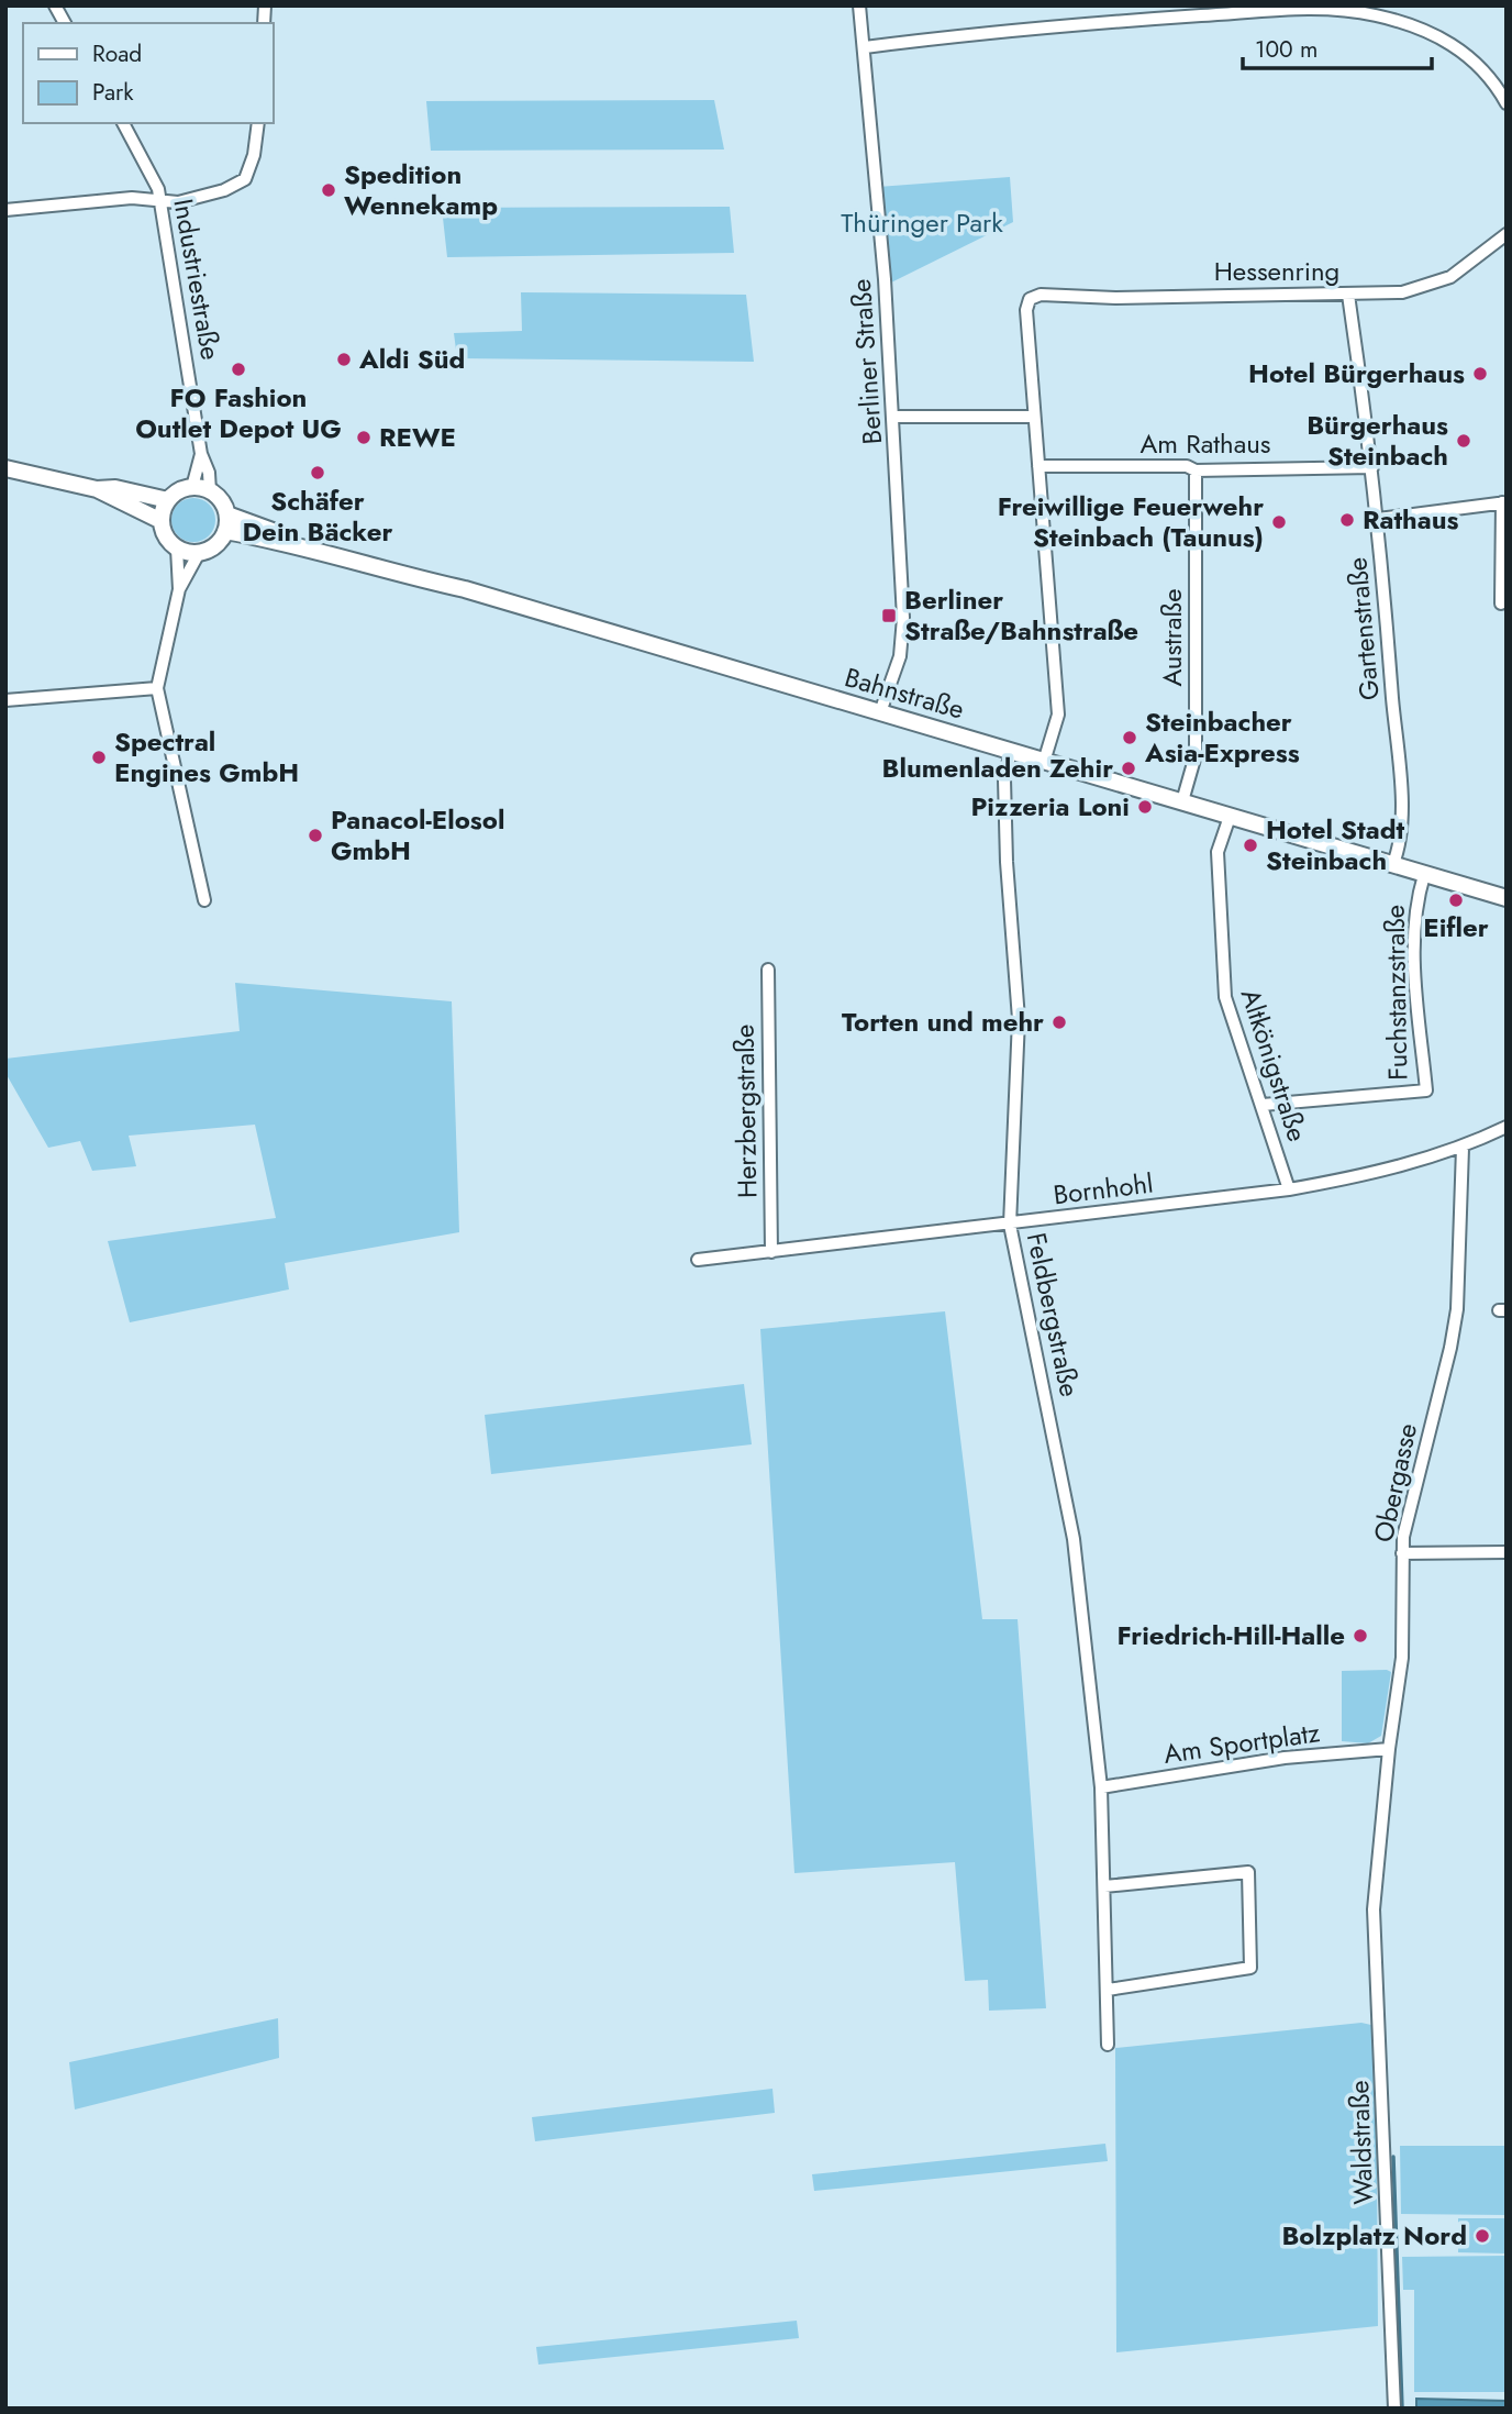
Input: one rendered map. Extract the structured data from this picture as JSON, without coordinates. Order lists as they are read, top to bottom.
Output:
{
  "streets": {
    "main road": ["Bahnstraße"],
    "street": [
      "Hessenring",
      "Industriestraße",
      "Berliner Straße",
      "Am Rathaus",
      "Gartenstraße",
      "Austraße",
      "Fuchstanzstraße",
      "Altkönigstraße",
      "Herzbergstraße",
      "Bornhohl",
      "Feldbergstraße",
      "Obergasse",
      "Am Sportplatz",
      "Waldstraße"
    ]
  },
  "crossings": [
    ["Hessenring", "Gartenstraße"],
    ["Industriestraße", "Bahnstraße"],
    ["Berliner Straße", "Bahnstraße"],
    ["Am Rathaus", "Gartenstraße"],
    ["Am Rathaus", "Austraße"],
    ["Gartenstraße", "Bahnstraße"],
    ["Austraße", "Bahnstraße"],
    ["Bahnstraße", "Fuchstanzstraße"],
    ["Bahnstraße", "Altkönigstraße"],
    ["Bahnstraße", "Feldbergstraße"],
    ["Fuchstanzstraße", "Altkönigstraße"],
    ["Altkönigstraße", "Bornhohl"],
    ["Herzbergstraße", "Bornhohl"],
    ["Bornhohl", "Feldbergstraße"],
    ["Bornhohl", "Obergasse"],
    ["Feldbergstraße", "Am Sportplatz"],
    ["Obergasse", "Am Sportplatz"],
    ["Obergasse", "Waldstraße"]
  ],
  "parks": ["Thüringer Park"],
  "places": {
    "other": [
      "Spedition Wennekamp",
      "Aldi Süd",
      "FO Fashion Outlet Depot UG",
      "Hotel Bürgerhaus",
      "REWE",
      "Bürgerhaus Steinbach",
      "Schäfer Dein Bäcker",
      "Rathaus",
      "Freiwillige Feuerwehr Steinbach (Taunus)",
      "Steinbacher Asia-Express",
      "Spectral Engines GmbH",
      "Blumenladen Zehir",
      "Pizzeria Loni",
      "Panacol-Elosol GmbH",
      "Hotel Stadt Steinbach",
      "Eifler",
      "Torten und mehr",
      "Friedrich-Hill-Halle",
      "Bolzplatz Nord"
    ],
    "transit": ["Berliner Straße/Bahnstraße"]
  },
  "legend": ["Road", "Park"],
  "scale_bar": "100 m"
}
